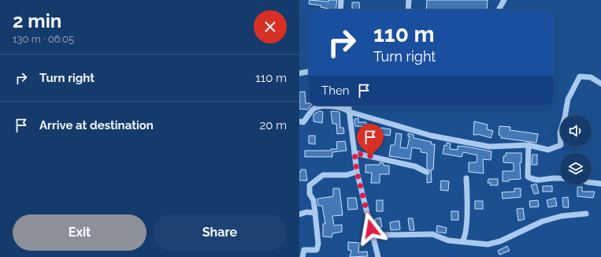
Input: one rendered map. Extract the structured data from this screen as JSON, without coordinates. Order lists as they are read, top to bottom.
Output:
{
  "page": {
    "heading": ["2 min", "130 m · 06:05"],
    "turn": ["110 m", "Turn right"],
    "list": [
      {
        "name": "Turn right",
        "value": "110 m"
      },
      {
        "name": "Arrive at destination",
        "value": "20 m"
      }
    ],
    "then": "Then",
    "buttons": ["Exit", "Share"]
  }
}
